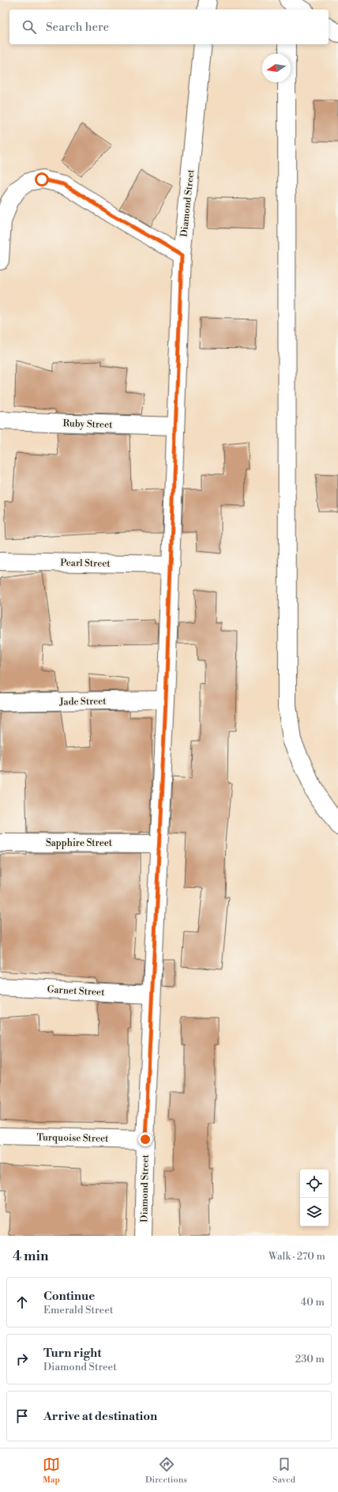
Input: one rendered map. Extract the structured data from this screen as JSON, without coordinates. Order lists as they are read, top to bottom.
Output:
{
  "streets": {
    "main road": [
      "Diamond Street",
      "Ruby Street",
      "Pearl Street",
      "Jade Street",
      "Sapphire Street",
      "Garnet Street",
      "Turquoise Street"
    ]
  },
  "crossings": [
    ["Diamond Street", "Ruby Street"],
    ["Diamond Street", "Pearl Street"],
    ["Diamond Street", "Jade Street"],
    ["Diamond Street", "Sapphire Street"],
    ["Diamond Street", "Garnet Street"],
    ["Diamond Street", "Turquoise Street"]
  ],
  "north": "left",
  "page": {
    "search": "Search here",
    "heading": ["4 min", "Walk · 270 m"],
    "list": [
      ["Continue", "Emerald Street", "40 m"],
      ["Turn right", "Diamond Street", "230 m"],
      "Arrive at destination"
    ],
    "nav": ["Map", "Directions", "Saved"]
  }
}
